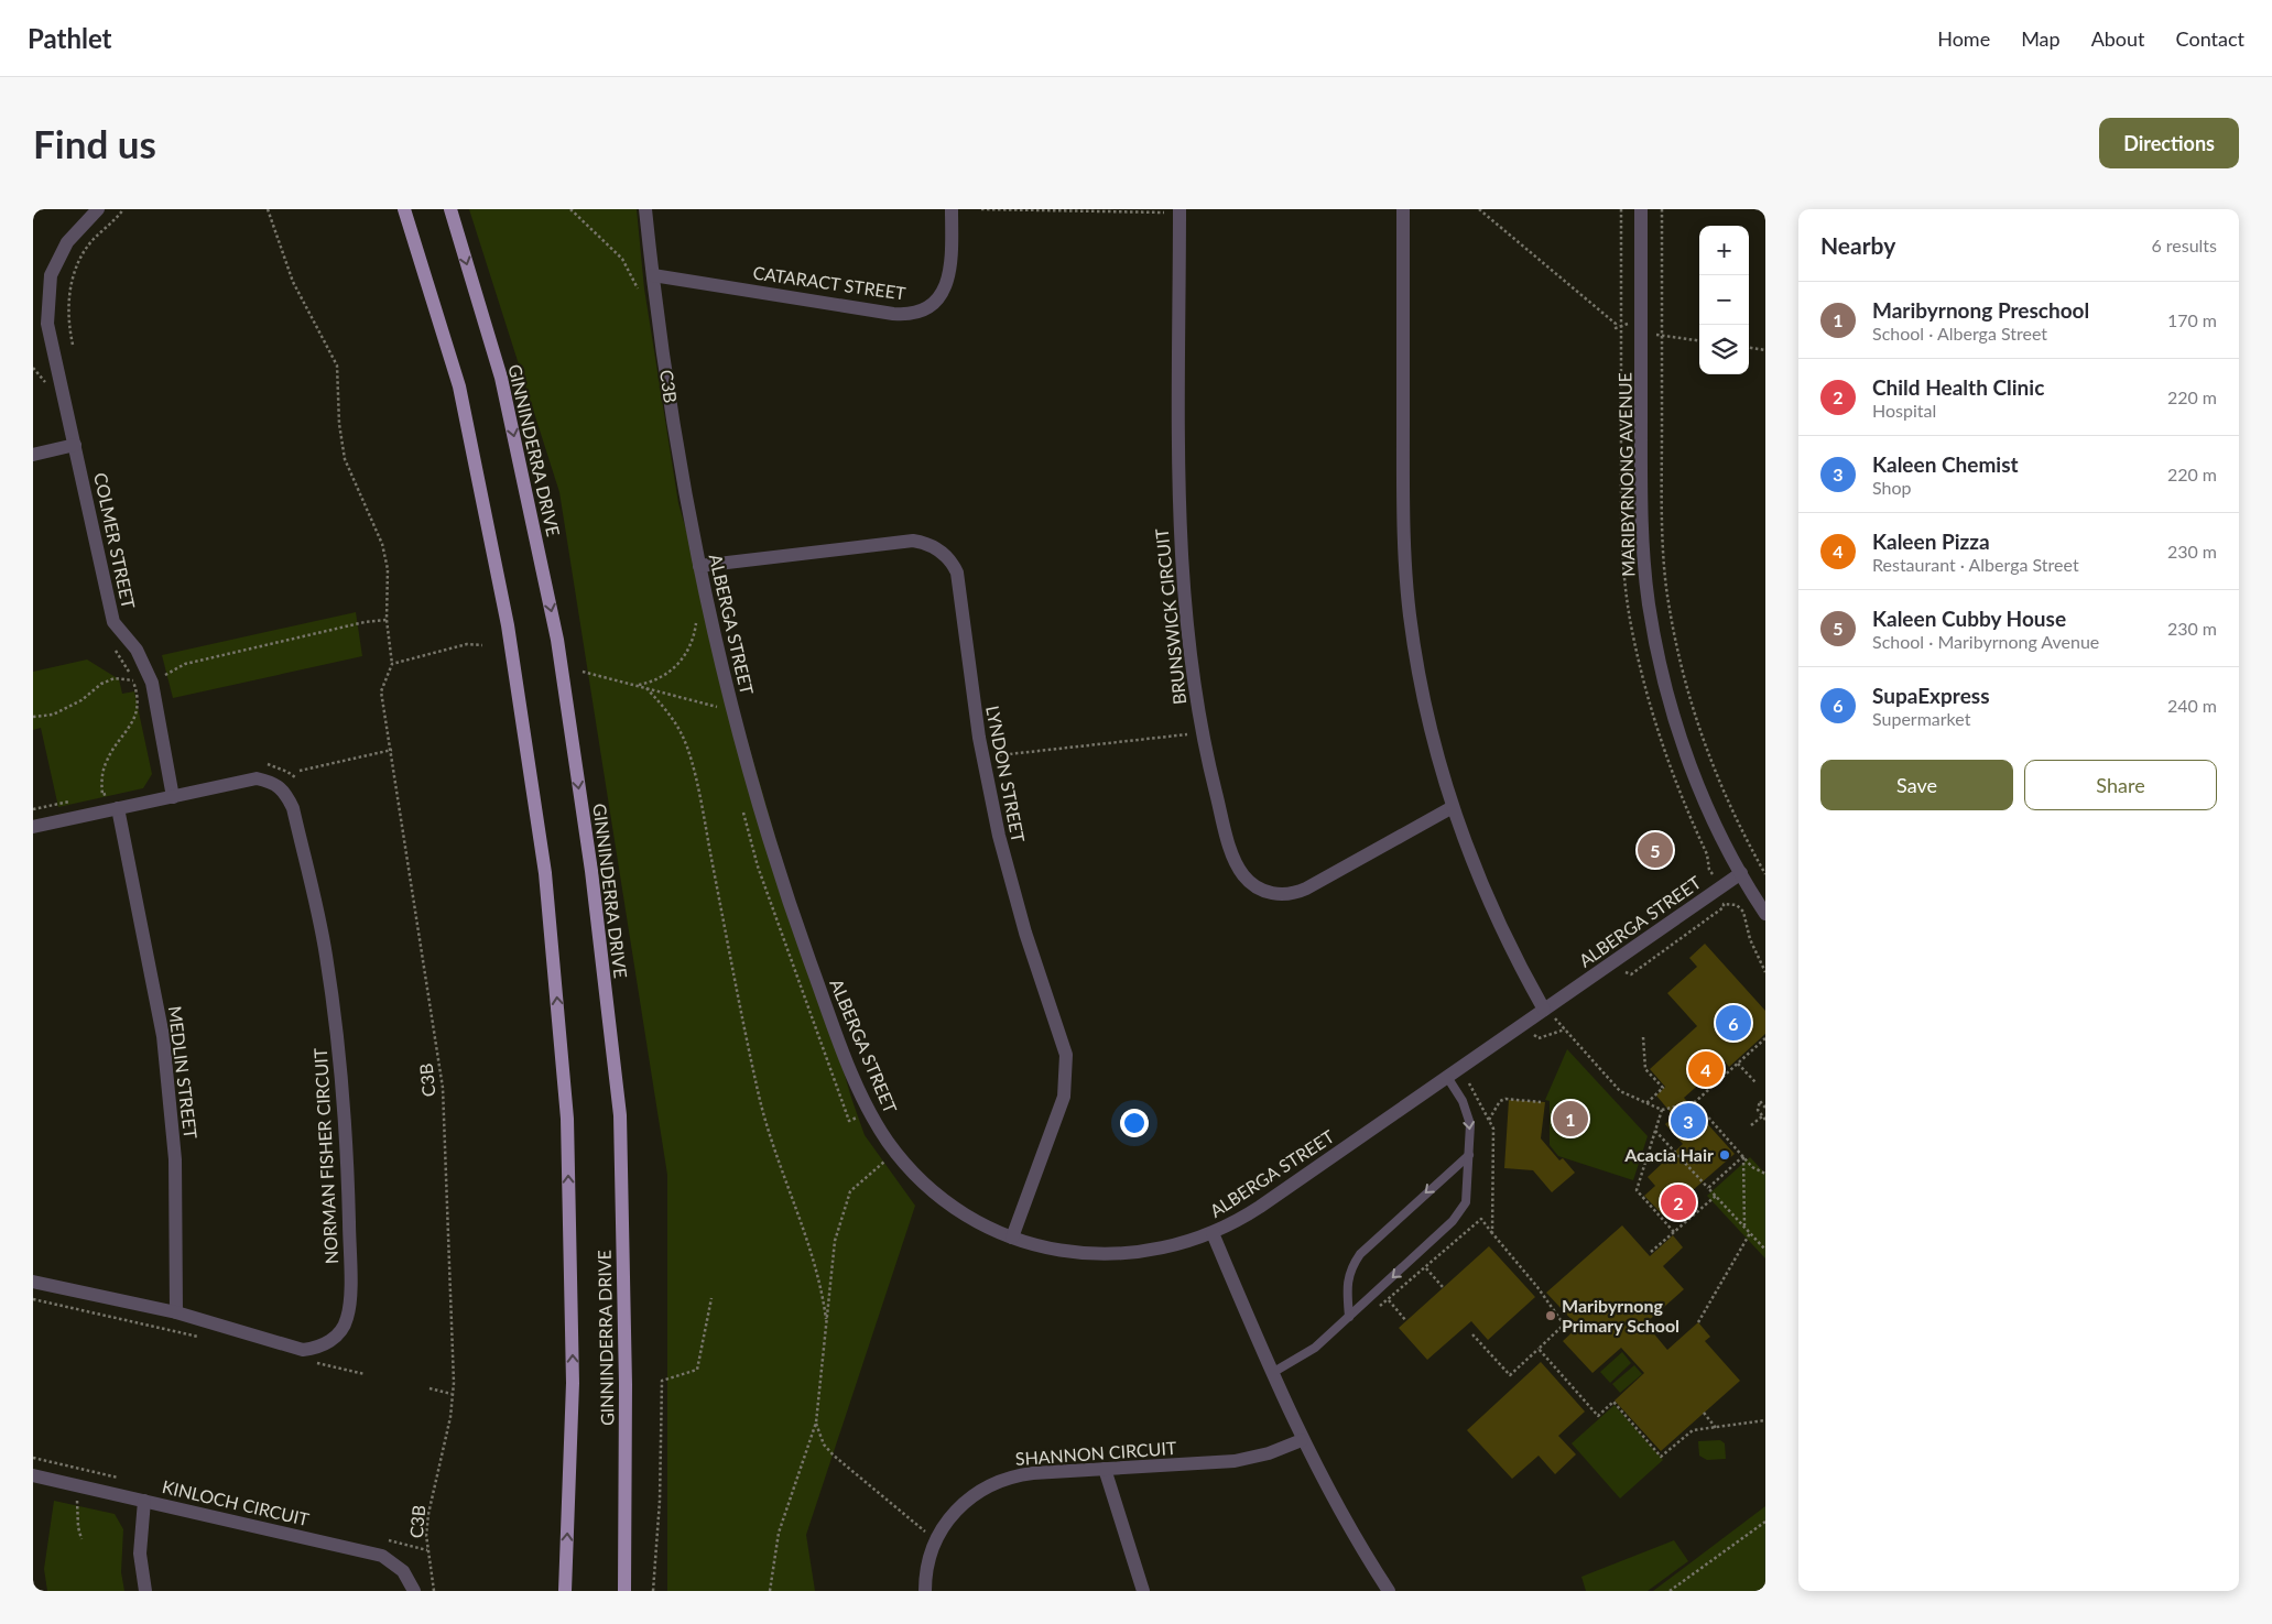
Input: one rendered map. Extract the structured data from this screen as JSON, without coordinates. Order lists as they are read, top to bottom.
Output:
{
  "streets": {
    "main road": ["GINNINDERRA DRIVE"],
    "street": [
      "CATARACT STREET",
      "MARIBYRNONG AVENUE",
      "COLMER STREET",
      "BRUNSWICK CIRCUIT",
      "ALBERGA STREET",
      "LYNDON STREET",
      "MEDLIN STREET",
      "NORMAN FISHER CIRCUIT",
      "SHANNON CIRCUIT",
      "KINLOCH CIRCUIT"
    ],
    "path": ["C3B"]
  },
  "crossings": [
    ["CATARACT STREET", "ALBERGA STREET"],
    ["MARIBYRNONG AVENUE", "ALBERGA STREET"],
    ["COLMER STREET", "NORMAN FISHER CIRCUIT"],
    ["ALBERGA STREET", "LYNDON STREET"],
    ["MEDLIN STREET", "NORMAN FISHER CIRCUIT"]
  ],
  "places": ["Acacia Hair", "Maribyrnong Primary School"],
  "page": {
    "header": "Pathlet",
    "nav": [
      "Home",
      "Map",
      "About",
      "Contact"
    ],
    "buttons": [
      "Directions",
      ["Save", "Share"]
    ],
    "title": "Find us",
    "heading": ["Nearby", "6 results"],
    "map_buttons": ["+", "−"],
    "list": [
      {
        "mark": "1",
        "name": "Maribyrnong Preschool",
        "note": "School · Alberga Street",
        "value": "170 m"
      },
      {
        "mark": "2",
        "name": "Child Health Clinic",
        "note": "Hospital",
        "value": "220 m"
      },
      {
        "mark": "3",
        "name": "Kaleen Chemist",
        "note": "Shop",
        "value": "220 m"
      },
      {
        "mark": "4",
        "name": "Kaleen Pizza",
        "note": "Restaurant · Alberga Street",
        "value": "230 m"
      },
      {
        "mark": "5",
        "name": "Kaleen Cubby House",
        "note": "School · Maribyrnong Avenue",
        "value": "230 m"
      },
      {
        "mark": "6",
        "name": "SupaExpress",
        "note": "Supermarket",
        "value": "240 m"
      }
    ],
    "pins": [
      "5",
      "6",
      "4",
      "1",
      "3",
      "2"
    ]
  }
}
